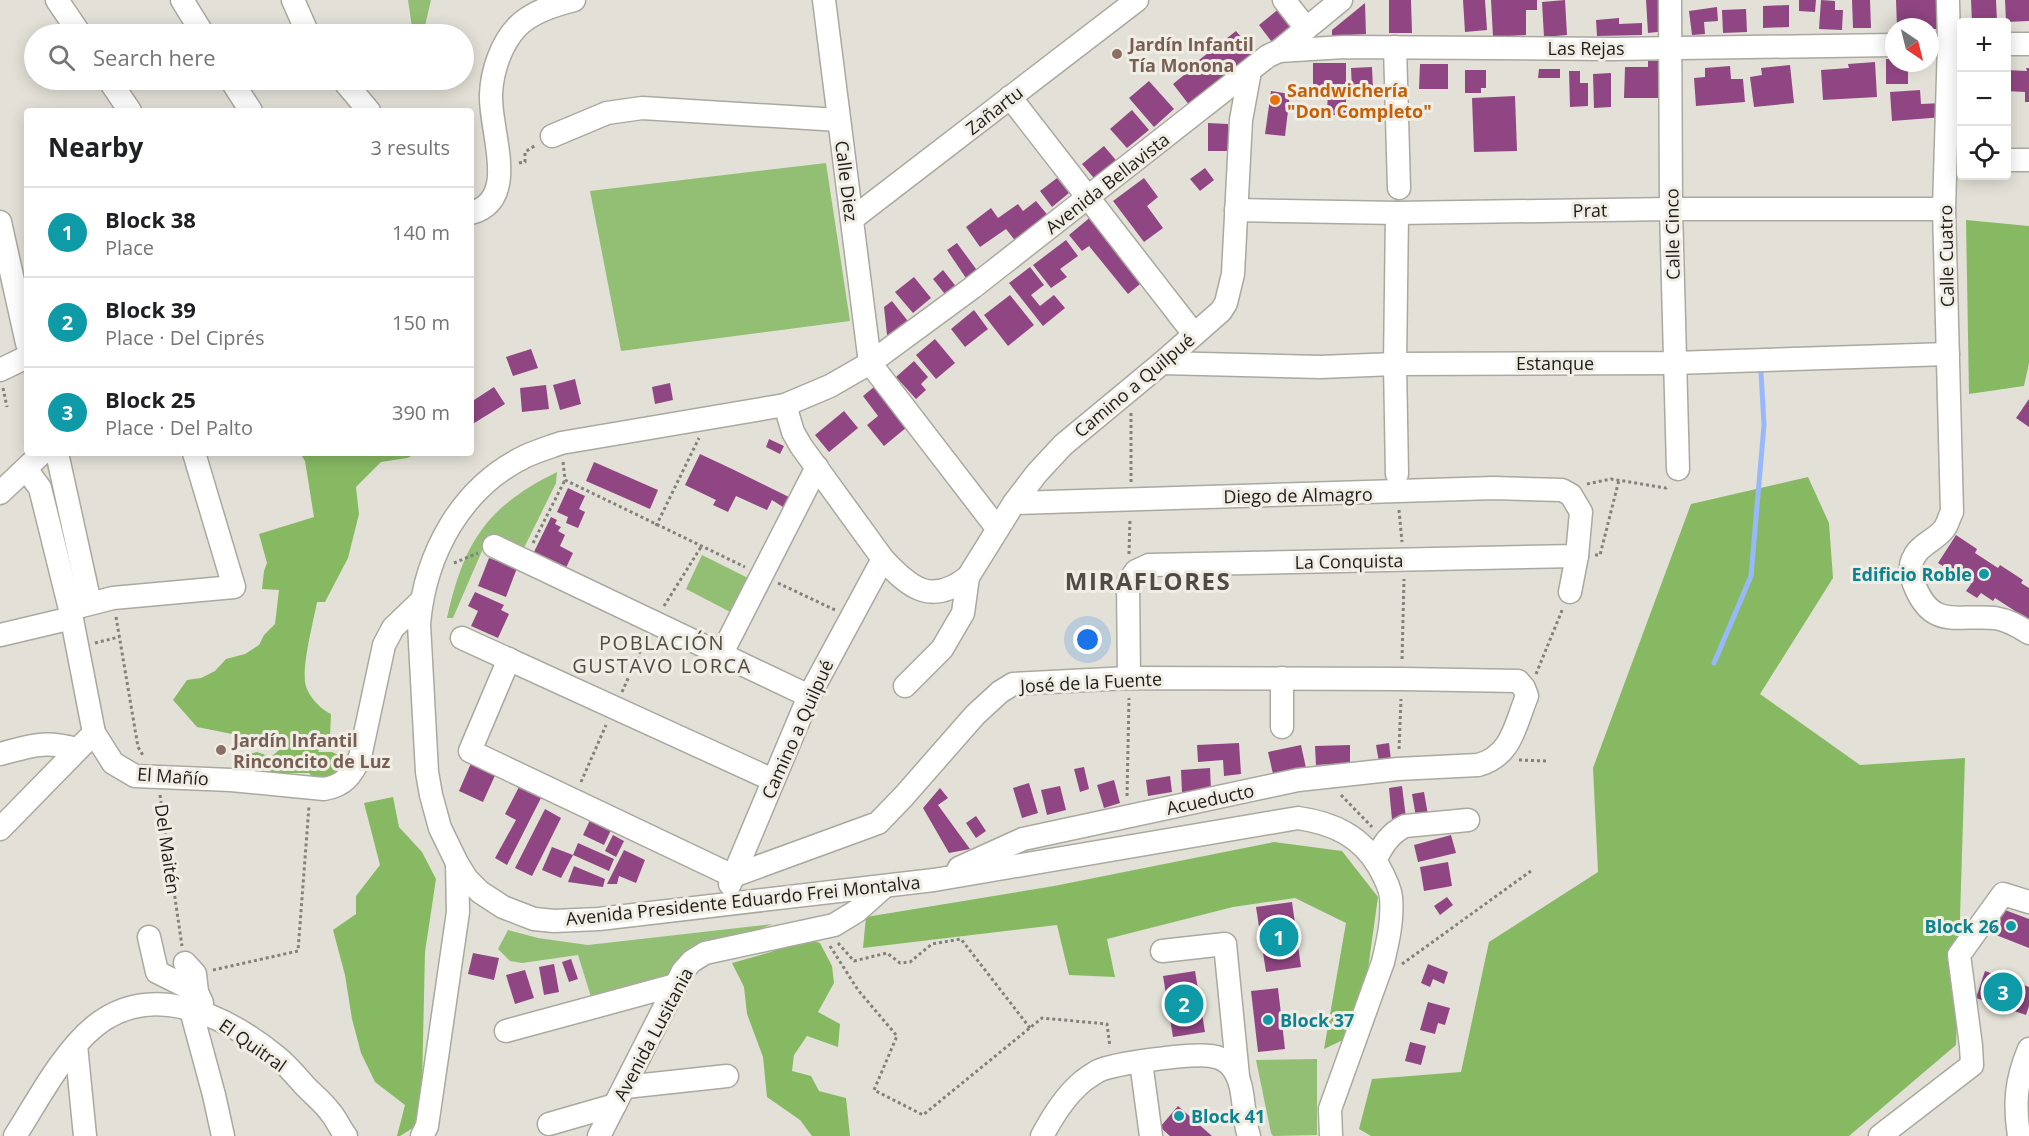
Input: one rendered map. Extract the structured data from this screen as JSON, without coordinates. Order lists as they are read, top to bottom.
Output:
{
  "streets": {
    "street": [
      "Las Rejas",
      "Zañartu",
      "Calle Diez",
      "Avenida Bellavista",
      "Prat",
      "Calle Cinco",
      "Calle Cuatro",
      "Estanque",
      "Camino a Quilpué",
      "Diego de Almagro",
      "La Conquista",
      "José de la Fuente",
      "El Mañío",
      "Acueducto",
      "Avenida Presidente Eduardo Frei Montalva",
      "Avenida Lusitania",
      "El Quitral"
    ],
    "path": ["Del Maitén"]
  },
  "crossings": [
    ["Las Rejas", "Avenida Bellavista"],
    ["Las Rejas", "Calle Cinco"],
    ["Zañartu", "Calle Diez"],
    ["Calle Diez", "Avenida Bellavista"],
    ["Calle Diez", "Avenida Presidente Eduardo Frei Montalva"],
    ["Avenida Bellavista", "Camino a Quilpué"],
    ["Avenida Bellavista", "Avenida Presidente Eduardo Frei Montalva"],
    ["Prat", "Calle Cinco"],
    ["Prat", "Calle Cuatro"],
    ["Prat", "Camino a Quilpué"],
    ["Calle Cinco", "Estanque"],
    ["Calle Cuatro", "Estanque"],
    ["Estanque", "Camino a Quilpué"],
    ["Camino a Quilpué", "Diego de Almagro"],
    ["Camino a Quilpué", "José de la Fuente"],
    ["Camino a Quilpué", "Avenida Presidente Eduardo Frei Montalva"],
    ["La Conquista", "José de la Fuente"],
    ["José de la Fuente", "Acueducto"],
    ["El Mañío", "Del Maitén"],
    ["El Mañío", "Avenida Presidente Eduardo Frei Montalva"],
    ["Acueducto", "Avenida Presidente Eduardo Frei Montalva"],
    ["Del Maitén", "El Quitral"],
    ["Avenida Presidente Eduardo Frei Montalva", "Avenida Lusitania"]
  ],
  "districts": ["MIRAFLORES", "POBLACIÓN GUSTAVO LORCA"],
  "places": [
    "Jardín Infantil Tía Monona",
    "Sandwichería \"Don Completo\"",
    "Edificio Roble",
    "Jardín Infantil Rinconcito de Luz",
    "Block 26",
    "Block 37",
    "Block 41"
  ],
  "north": "bottom right",
  "page": {
    "map_buttons": ["+", "−"],
    "search": "Search here",
    "heading": ["Nearby", "3 results"],
    "list": [
      {
        "mark": "1",
        "name": "Block 38",
        "note": "Place",
        "value": "140 m"
      },
      {
        "mark": "2",
        "name": "Block 39",
        "note": "Place · Del Ciprés",
        "value": "150 m"
      },
      {
        "mark": "3",
        "name": "Block 25",
        "note": "Place · Del Palto",
        "value": "390 m"
      }
    ],
    "pins": ["1", "3", "2"]
  }
}
